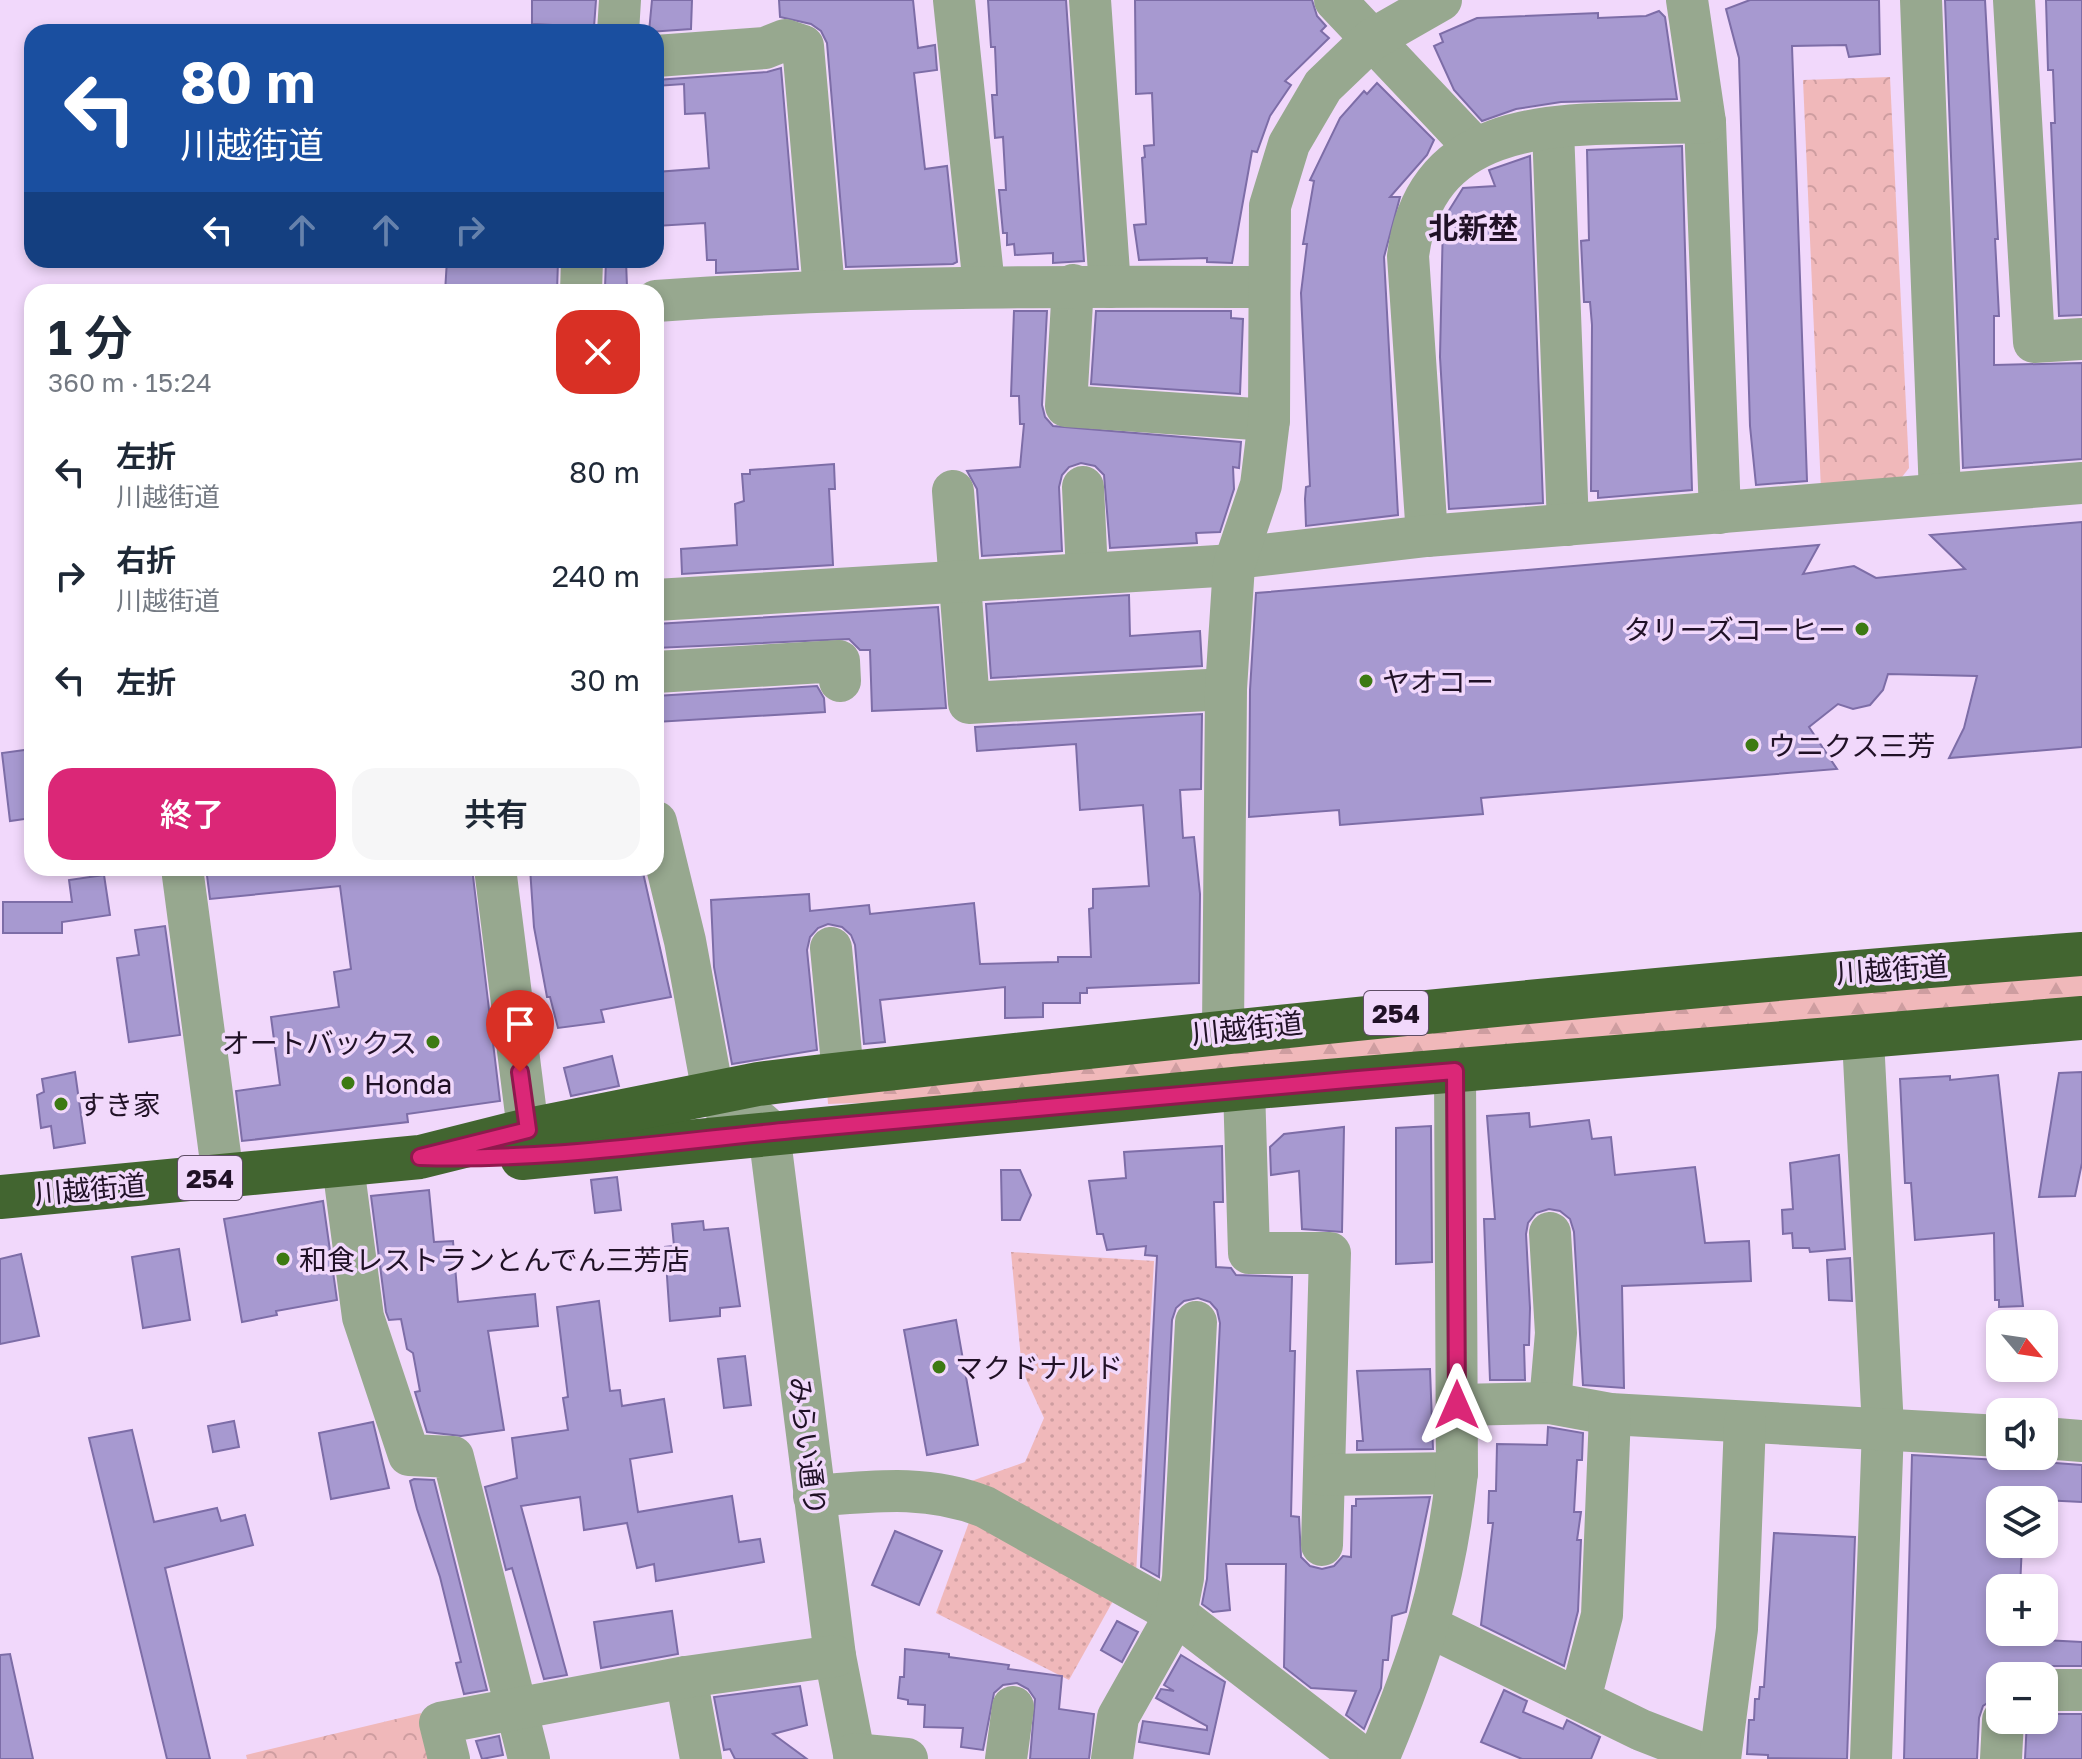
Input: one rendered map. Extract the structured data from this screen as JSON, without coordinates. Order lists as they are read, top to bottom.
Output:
{
  "streets": {
    "highway": ["川越街道", "254"],
    "street": ["みらい通り"]
  },
  "crossings": [
    ["川越街道", "みらい通り"]
  ],
  "districts": ["北新埜"],
  "places": [
    "タリーズコーヒー",
    "ヤオコー",
    "ウニクス三芳",
    "オートバックス",
    "Honda",
    "すき家",
    "和食レストランとんでん三芳店",
    "マクドナルド"
  ],
  "north": "bottom right",
  "page": {
    "turn": ["80 m", "川越街道"],
    "heading": ["1 分", "360 m · 15:24"],
    "list": [
      {
        "name": "左折",
        "note": "川越街道",
        "value": "80 m"
      },
      {
        "name": "右折",
        "note": "川越街道",
        "value": "240 m"
      },
      {
        "name": "左折",
        "value": "30 m"
      }
    ],
    "buttons": ["終了", "共有"],
    "map_buttons": ["+", "−"]
  }
}
